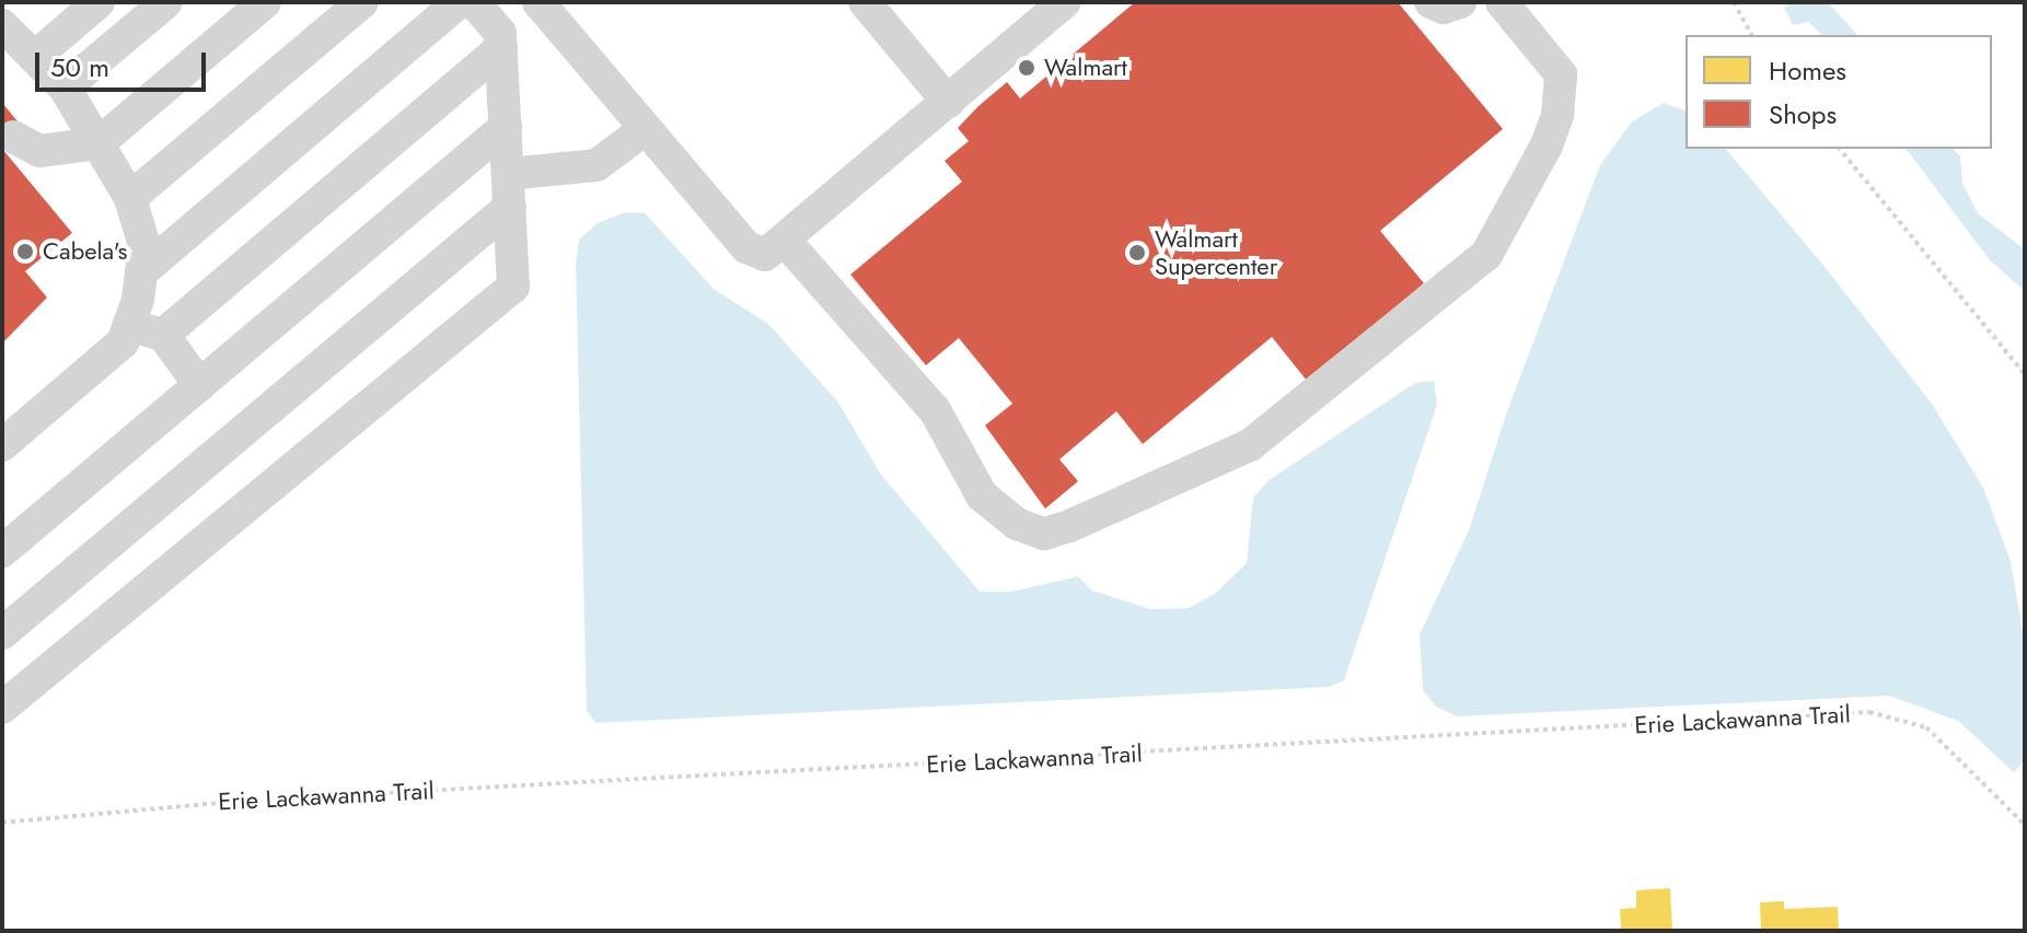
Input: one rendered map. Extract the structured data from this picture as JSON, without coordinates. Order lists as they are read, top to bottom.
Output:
{
  "streets": {
    "path": ["Erie Lackawanna Trail"]
  },
  "places": ["Walmart", "Cabela's", "Walmart Supercenter"],
  "legend": ["Homes", "Shops"],
  "scale_bar": "50 m"
}
